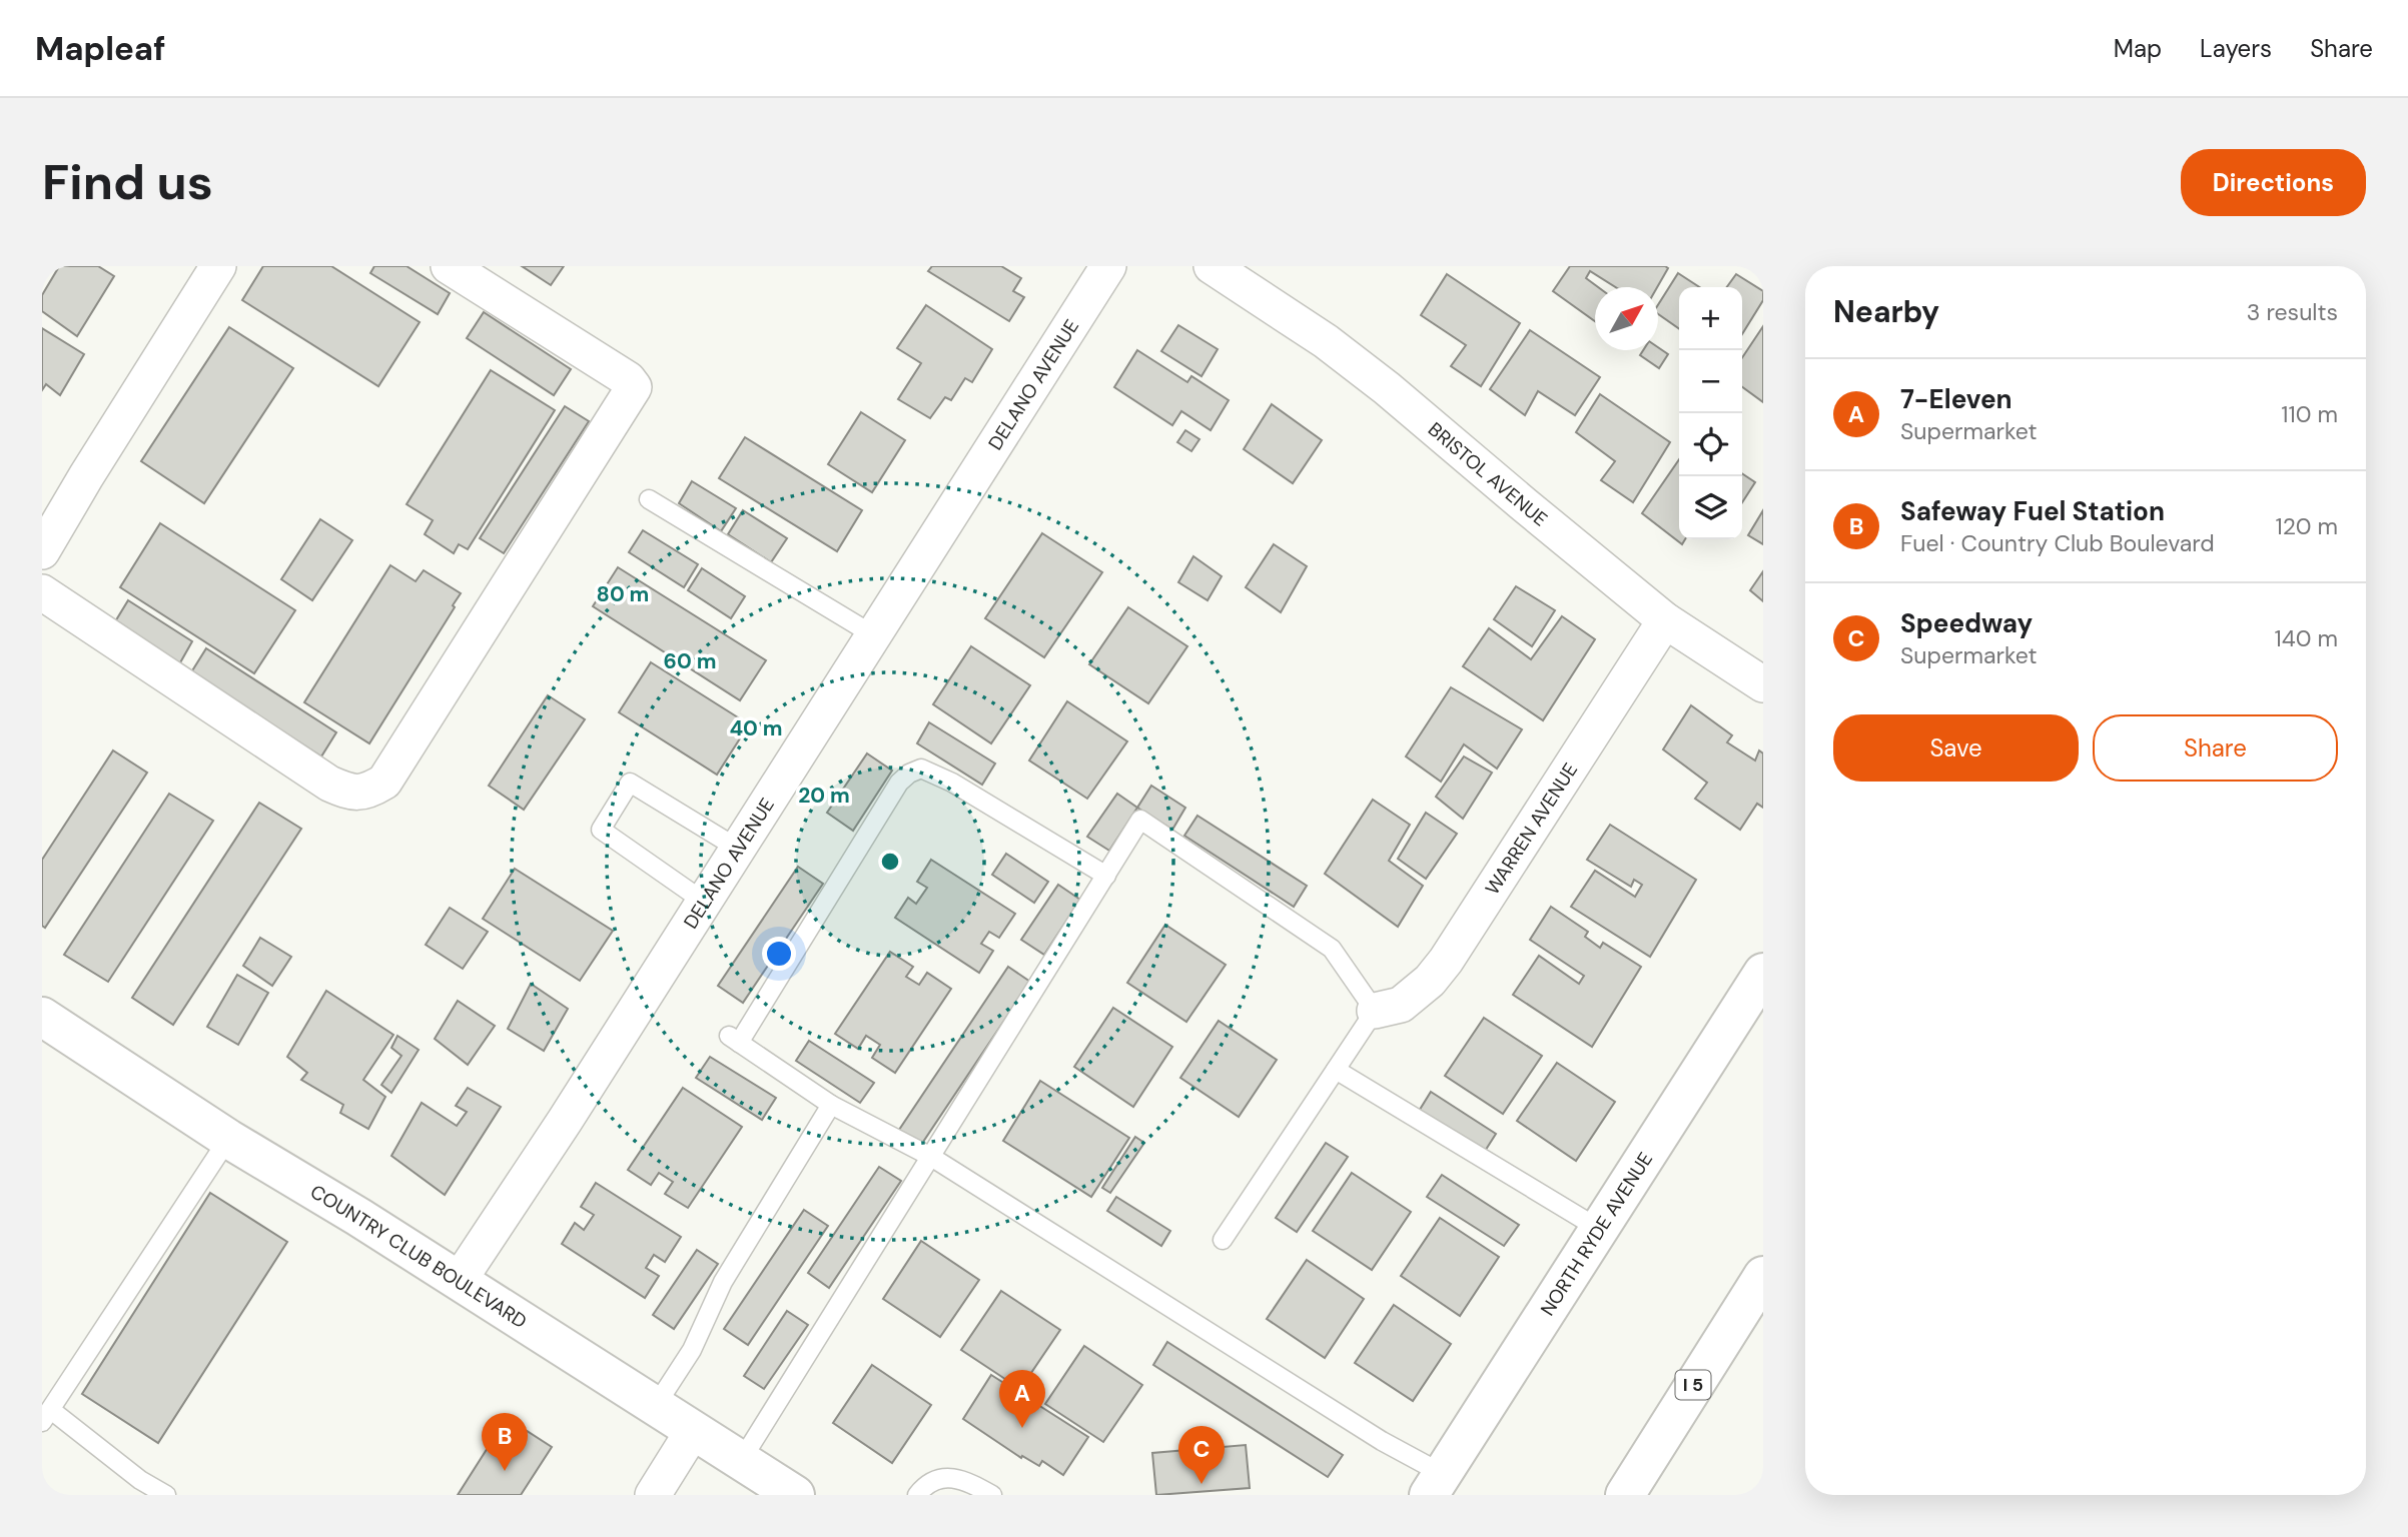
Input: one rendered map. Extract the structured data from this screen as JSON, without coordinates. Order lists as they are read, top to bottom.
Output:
{
  "streets": {
    "main road": ["NORTH RYDE AVENUE", "COUNTRY CLUB BOULEVARD", "I 5"],
    "street": ["DELANO AVENUE", "BRISTOL AVENUE", "WARREN AVENUE"]
  },
  "crossings": [
    ["DELANO AVENUE", "COUNTRY CLUB BOULEVARD"],
    ["BRISTOL AVENUE", "WARREN AVENUE"]
  ],
  "north": "top right",
  "page": {
    "header": "Mapleaf",
    "nav": ["Map", "Layers", "Share"],
    "buttons": [
      "Directions",
      ["Save", "Share"]
    ],
    "title": "Find us",
    "heading": ["Nearby", "3 results"],
    "map_buttons": ["+", "−"],
    "list": [
      {
        "mark": "A",
        "name": "7-Eleven",
        "note": "Supermarket",
        "value": "110 m"
      },
      {
        "mark": "B",
        "name": "Safeway Fuel Station",
        "note": "Fuel · Country Club Boulevard",
        "value": "120 m"
      },
      {
        "mark": "C",
        "name": "Speedway",
        "note": "Supermarket",
        "value": "140 m"
      }
    ],
    "pins": ["A", "B", "C"]
  },
  "rings": [
    "80 m",
    "60 m",
    "40 m",
    "20 m"
  ]
}
